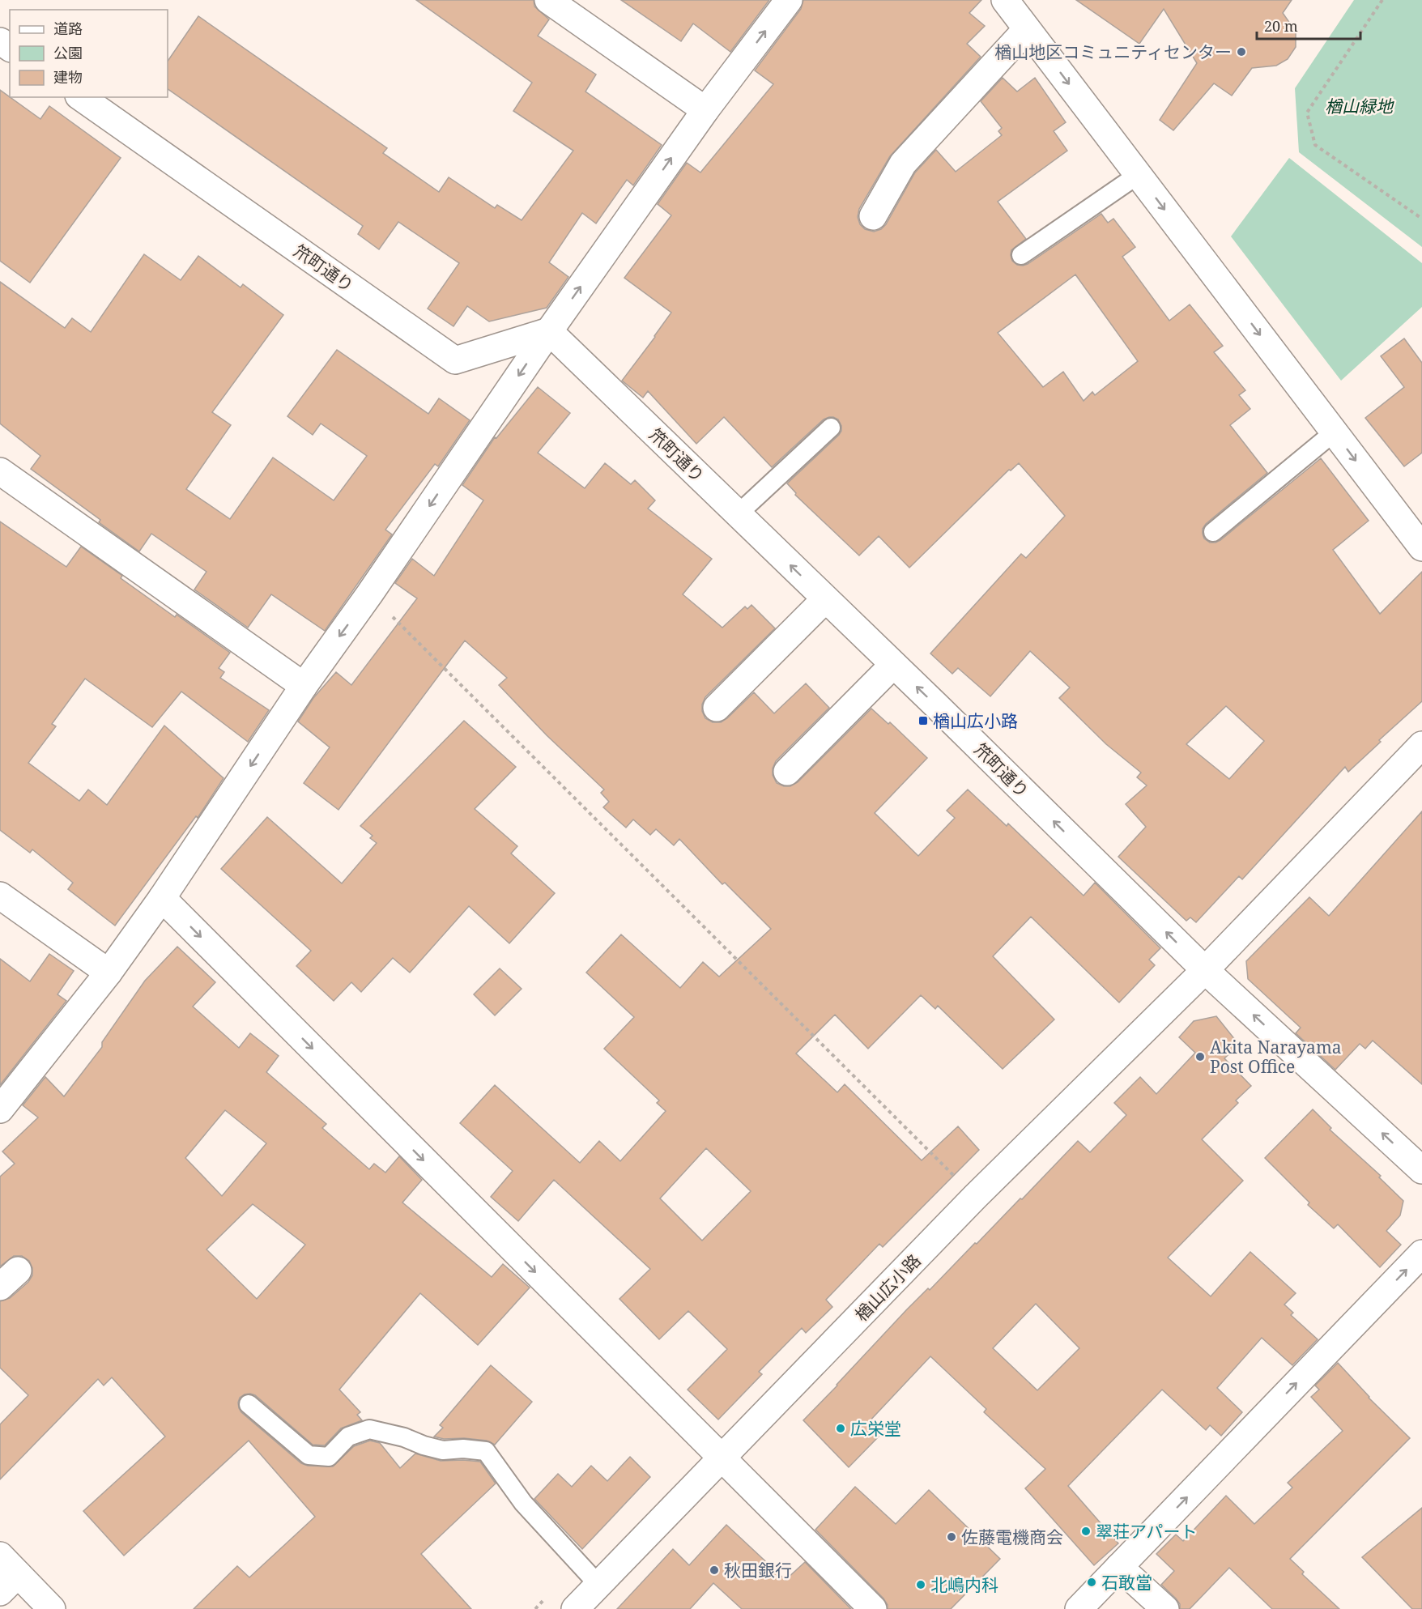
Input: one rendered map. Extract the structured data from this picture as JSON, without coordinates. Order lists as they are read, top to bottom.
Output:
{
  "streets": {
    "street": ["笊町通り", "楢山広小路"]
  },
  "crossings": [
    ["笊町通り", "楢山広小路"]
  ],
  "one_way": ["笊町通り"],
  "parks": ["楢山緑地"],
  "places": {
    "other": [
      "楢山地区コミュニティセンター",
      "Akita Narayama Post Office",
      "広栄堂",
      "翠荘アパート",
      "佐藤電機商会",
      "秋田銀行",
      "石敢當",
      "北嶋内科"
    ],
    "transit": ["楢山広小路"]
  },
  "legend": ["道路", "公園", "建物"],
  "scale_bar": "20 m"
}
